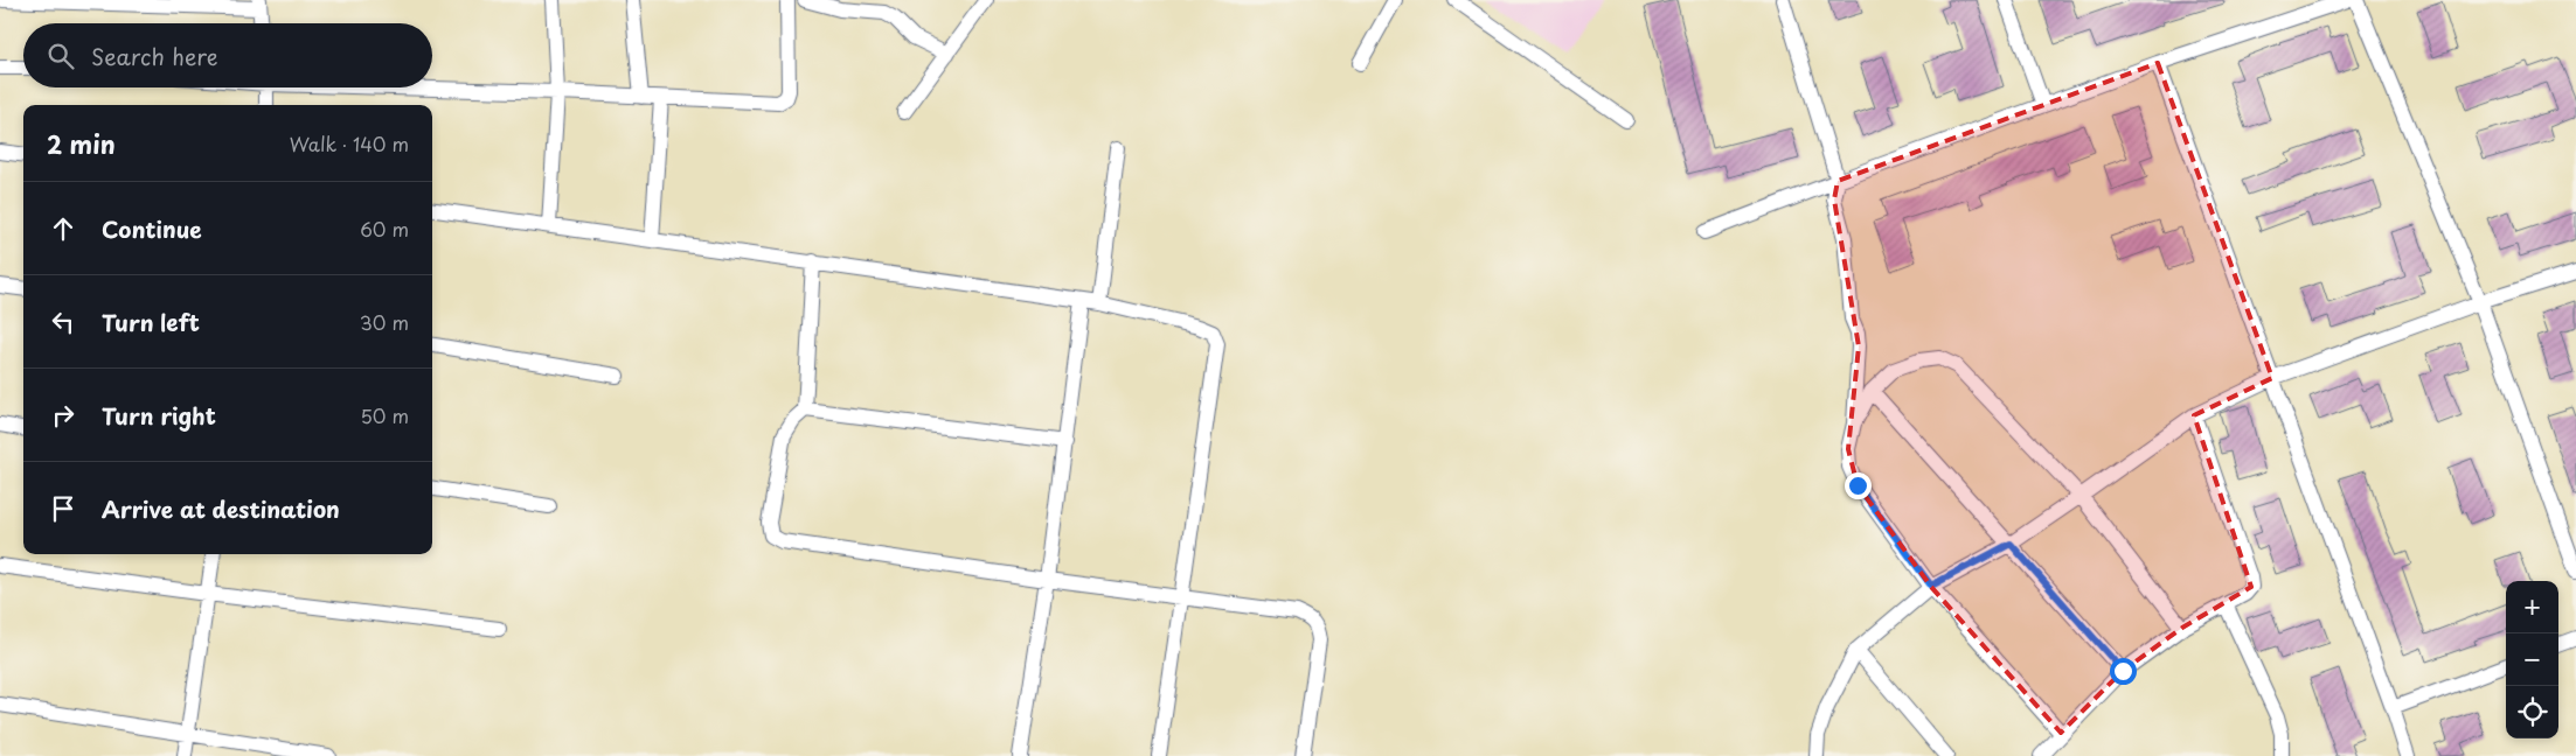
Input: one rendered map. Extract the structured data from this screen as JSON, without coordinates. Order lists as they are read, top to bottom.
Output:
{
  "page": {
    "search": "Search here",
    "heading": ["2 min", "Walk · 140 m"],
    "list": [
      ["Continue", "60 m"],
      ["Turn left", "30 m"],
      ["Turn right", "50 m"],
      "Arrive at destination"
    ],
    "map_buttons": ["+", "−"]
  }
}
